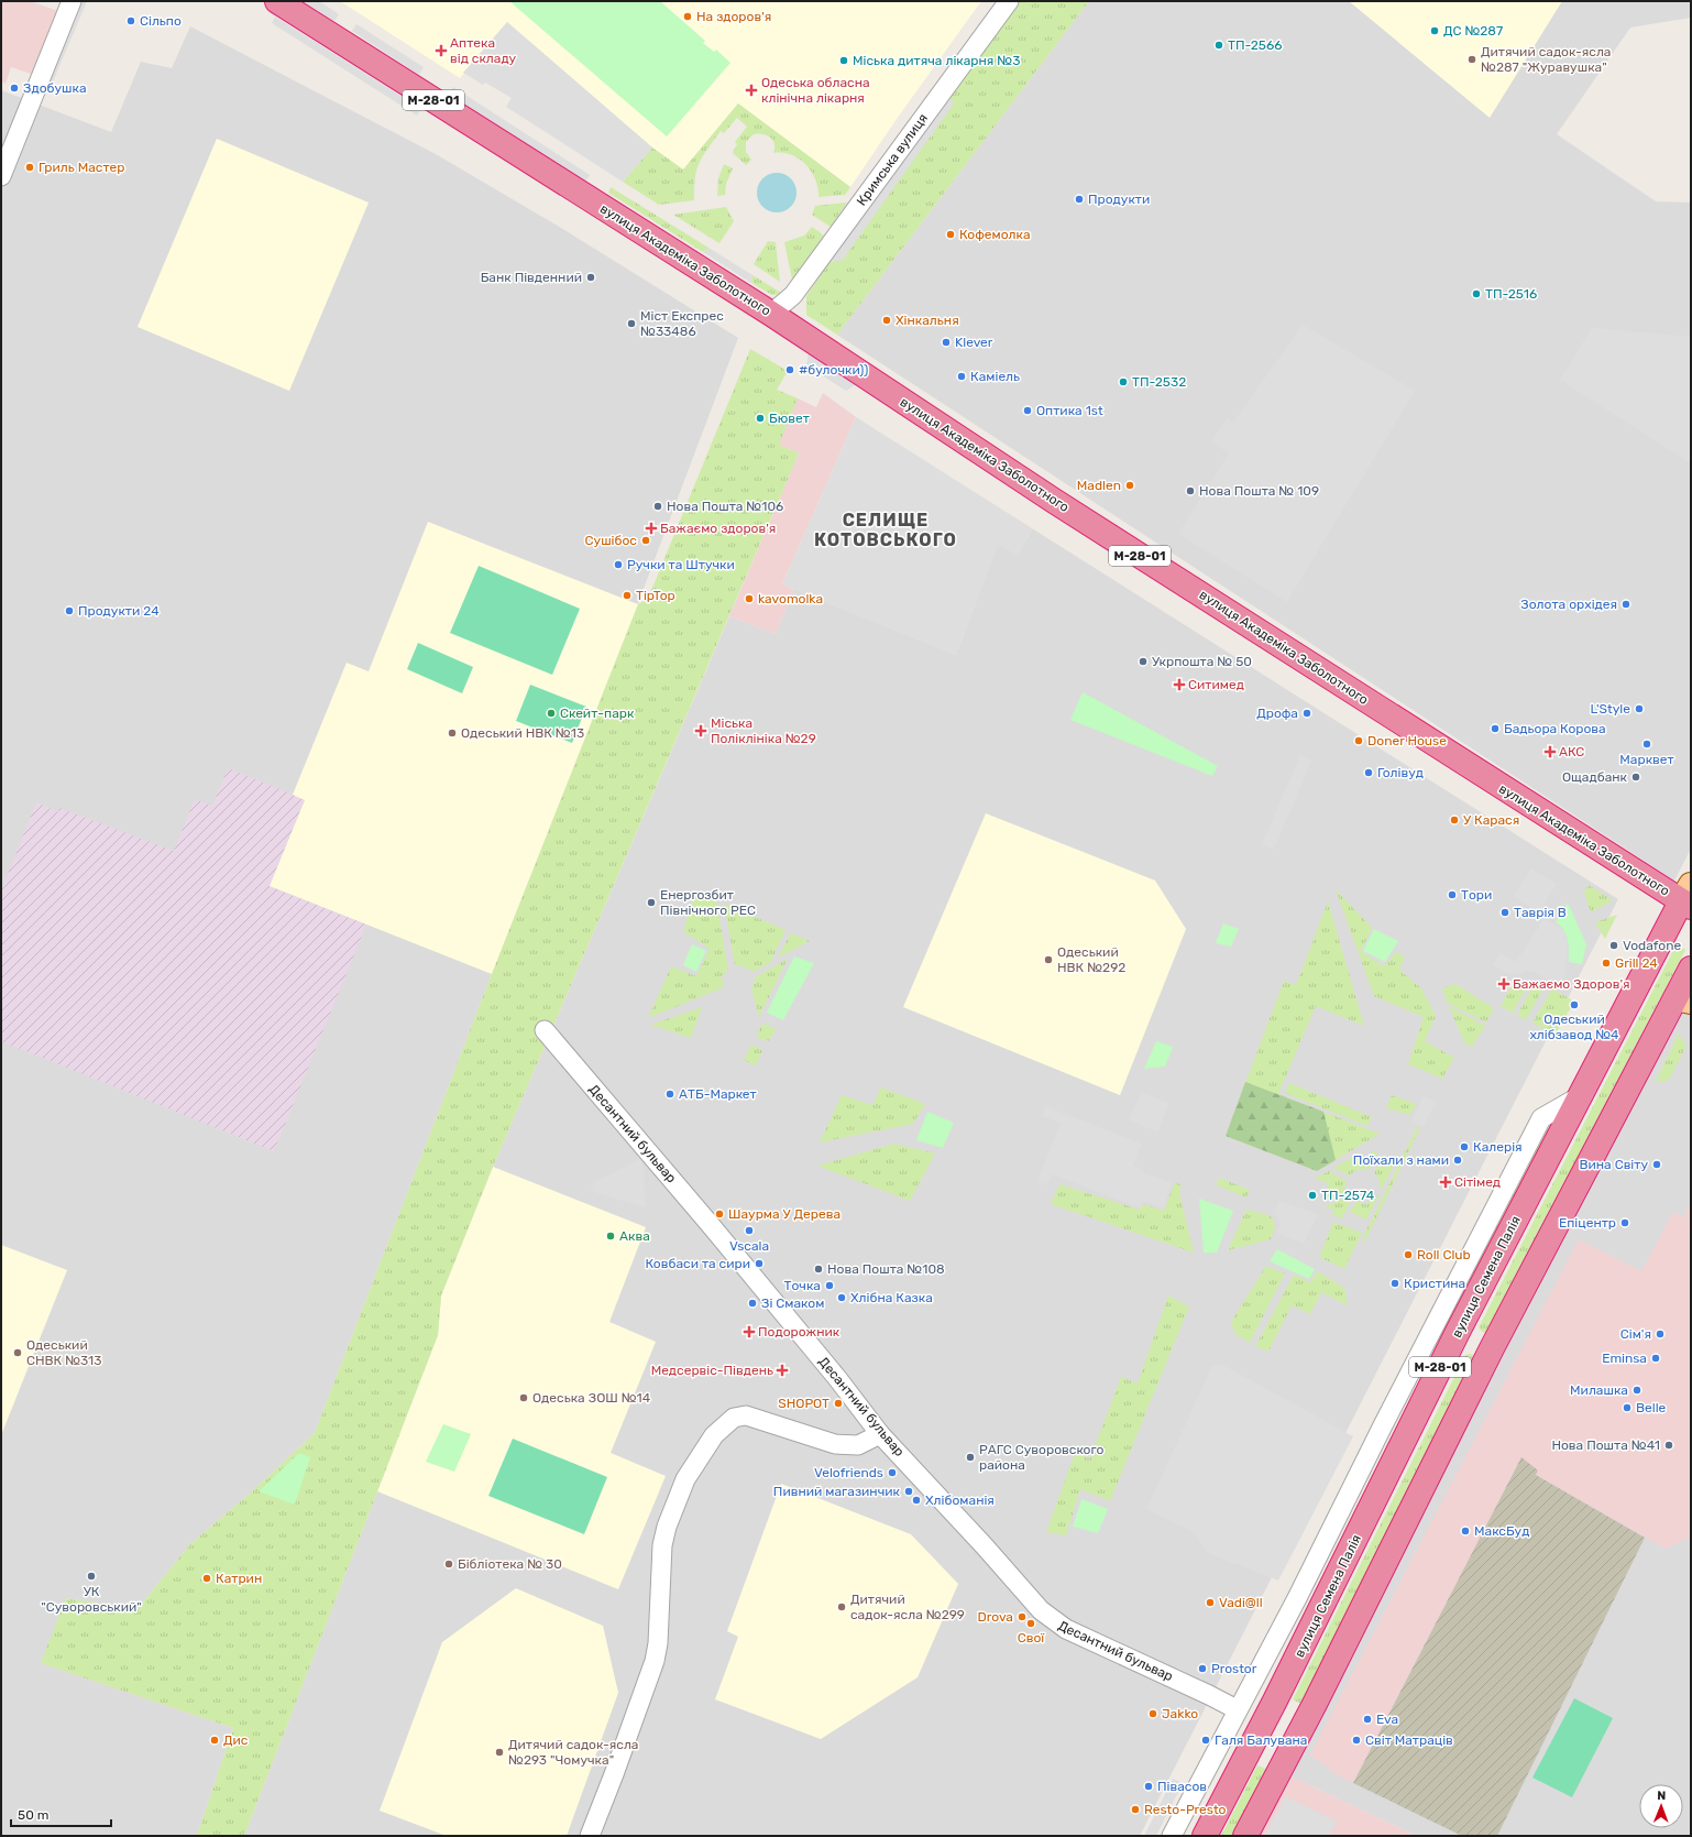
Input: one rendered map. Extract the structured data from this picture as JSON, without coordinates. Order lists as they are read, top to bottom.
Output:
{
  "streets": {
    "highway": ["М-28-01", "вулиця Академіка Заболотного", "вулиця Семена Палія"],
    "street": ["Кримська вулиця", "Десантний бульвар"]
  },
  "crossings": [
    ["Кримська вулиця", "вулиця Академіка Заболотного"],
    ["вулиця Академіка Заболотного", "вулиця Семена Палія"]
  ],
  "districts": ["СЕЛИЩЕ КОТОВСЬКОГО"],
  "places": {
    "other": [
      "На здоров'я",
      "Сільпо",
      "ДС №287",
      "ТП-2566",
      "Дитячий садок-ясла №287 \"Журавушка\"",
      "Міська дитяча лікарня №3",
      "Здобушка",
      "Гриль Мастер",
      "Продукти",
      "Кофемолка",
      "Банк Південний",
      "ТП-2516",
      "Хінкальня",
      "Міст Експрес №33486",
      "Klever",
      "#булочки))",
      "Каміель",
      "ТП-2532",
      "Оптика 1st",
      "Бювет",
      "Madlen",
      "Нова Пошта № 109",
      "Нова Пошта №106",
      "Сушібос",
      "Ручки та Штучки",
      "TipTop",
      "kavomolka",
      "Золота орхідея",
      "Продукти 24",
      "Укрпошта № 50",
      "L'Style",
      "Скейт-парк",
      "Дрофа",
      "Бадьора Корова",
      "Одеський НВК №13",
      "Doner House",
      "Марквет",
      "Голівуд",
      "Ощадбанк",
      "У Карася",
      "Тори",
      "Енергозбит Північного РЕС",
      "Таврія В",
      "Vodafone",
      "Одеський НВК №292",
      "Grill 24",
      "Одеський хлібзавод №4",
      "АТБ-Маркет",
      "Калерія",
      "Поїхали з нами",
      "Вина Світу",
      "ТП-2574",
      "Шаурма У Дерева",
      "Епіцентр",
      "Vscala",
      "Аква",
      "Roll Club",
      "Ковбаси та сири",
      "Нова Пошта №108",
      "Кристина",
      "Точка",
      "Хлiбна Казка",
      "Зі Смаком",
      "Сім'я",
      "Одеський СНВК №313",
      "Eminsa",
      "Милашка",
      "Одеська ЗОШ №14",
      "SHOPOT",
      "Belle",
      "Нова Пошта №41",
      "РАГС Суворовского района",
      "Velofriends",
      "Пивний магазинчик",
      "Хлібоманія",
      "МаксБуд",
      "Бібліотека № 30",
      "УК \"Суворовський\"",
      "Катрин",
      "Vadi@ll",
      "Дитячий садок-ясла №299",
      "Drova",
      "Свої",
      "Prostor",
      "Jakko",
      "Eva",
      "Дис",
      "Галя Балувана",
      "Світ Матраців",
      "Дитячий садок-ясла №293 \"Чомучка\"",
      "Півасов",
      "Resto-Presto"
    ],
    "health": [
      "Аптека від складу",
      "Одеська обласна клінічна лікарня",
      "Бажаємо здоров'я",
      "Ситимед",
      "Міська Поліклініка №29",
      "АКС",
      "Бажаємо Здоров'я",
      "Сітімед",
      "Подорожник",
      "Медсервіс-Південь"
    ]
  },
  "scale_bar": "50 m",
  "north": "top"
}
